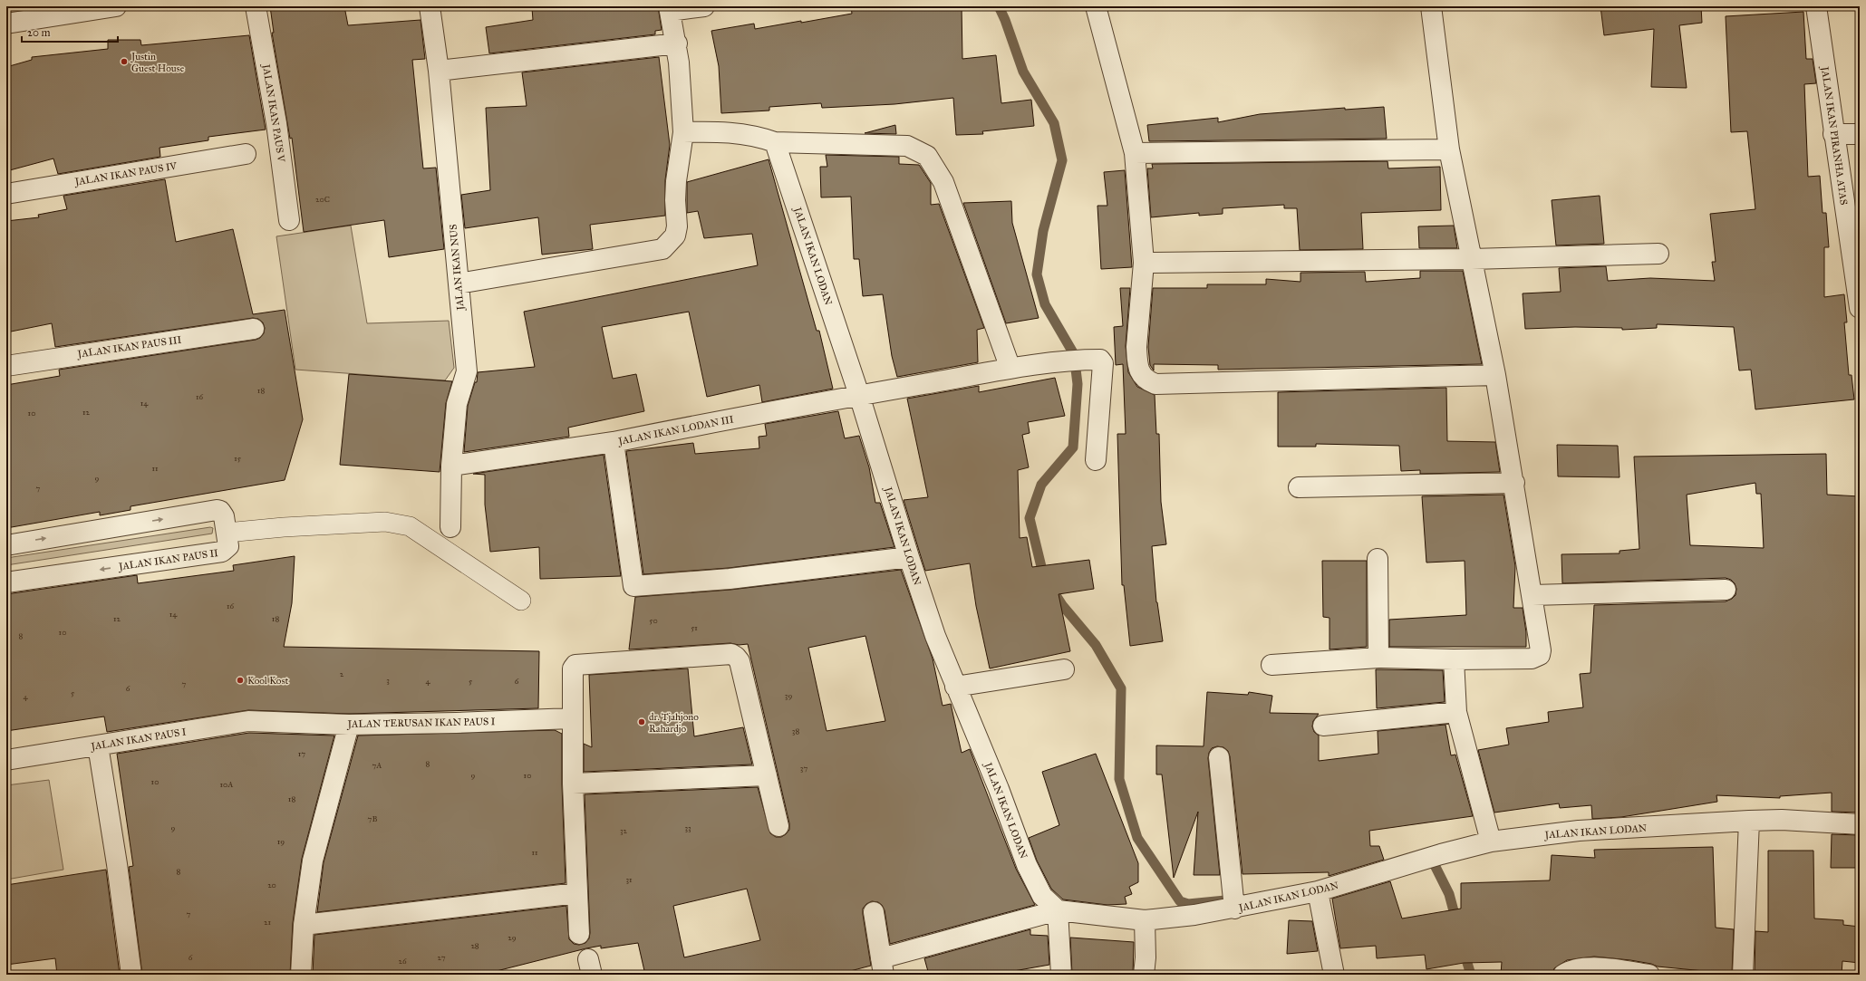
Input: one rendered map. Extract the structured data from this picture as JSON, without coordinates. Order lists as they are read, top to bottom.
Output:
{
  "streets": {
    "street": [
      "JALAN IKAN PAUS V",
      "JALAN IKAN PIRANHA ATAS",
      "JALAN IKAN PAUS IV",
      "JALAN IKAN LODAN",
      "JALAN IKAN NUS",
      "JALAN IKAN PAUS III",
      "JALAN IKAN LODAN III",
      "JALAN IKAN PAUS II",
      "JALAN TERUSAN IKAN PAUS I",
      "JALAN IKAN PAUS I"
    ]
  },
  "crossings": [
    ["JALAN IKAN LODAN", "JALAN IKAN LODAN III"],
    ["JALAN TERUSAN IKAN PAUS I", "JALAN IKAN PAUS I"]
  ],
  "places": ["Justin Guest House", "Kool Kost", "dr. Tjahjono Rahardjo"],
  "house_numbers": [
    "20C",
    "18",
    "16",
    "14",
    "12",
    "10",
    "15",
    "11",
    "9",
    "7",
    "16",
    "14",
    "12",
    "18",
    "50",
    "51",
    "10",
    "8",
    "2",
    "3",
    "4",
    "5",
    "6",
    "7",
    "6",
    "5",
    "39",
    "4",
    "38",
    "17",
    "8",
    "7A",
    "37",
    "9",
    "10",
    "10",
    "10A",
    "18",
    "7B",
    "9",
    "33",
    "32",
    "19",
    "11",
    "8",
    "31",
    "20",
    "7",
    "21",
    "29",
    "28",
    "6",
    "27",
    "26"
  ],
  "scale_bar": "20 m"
}
